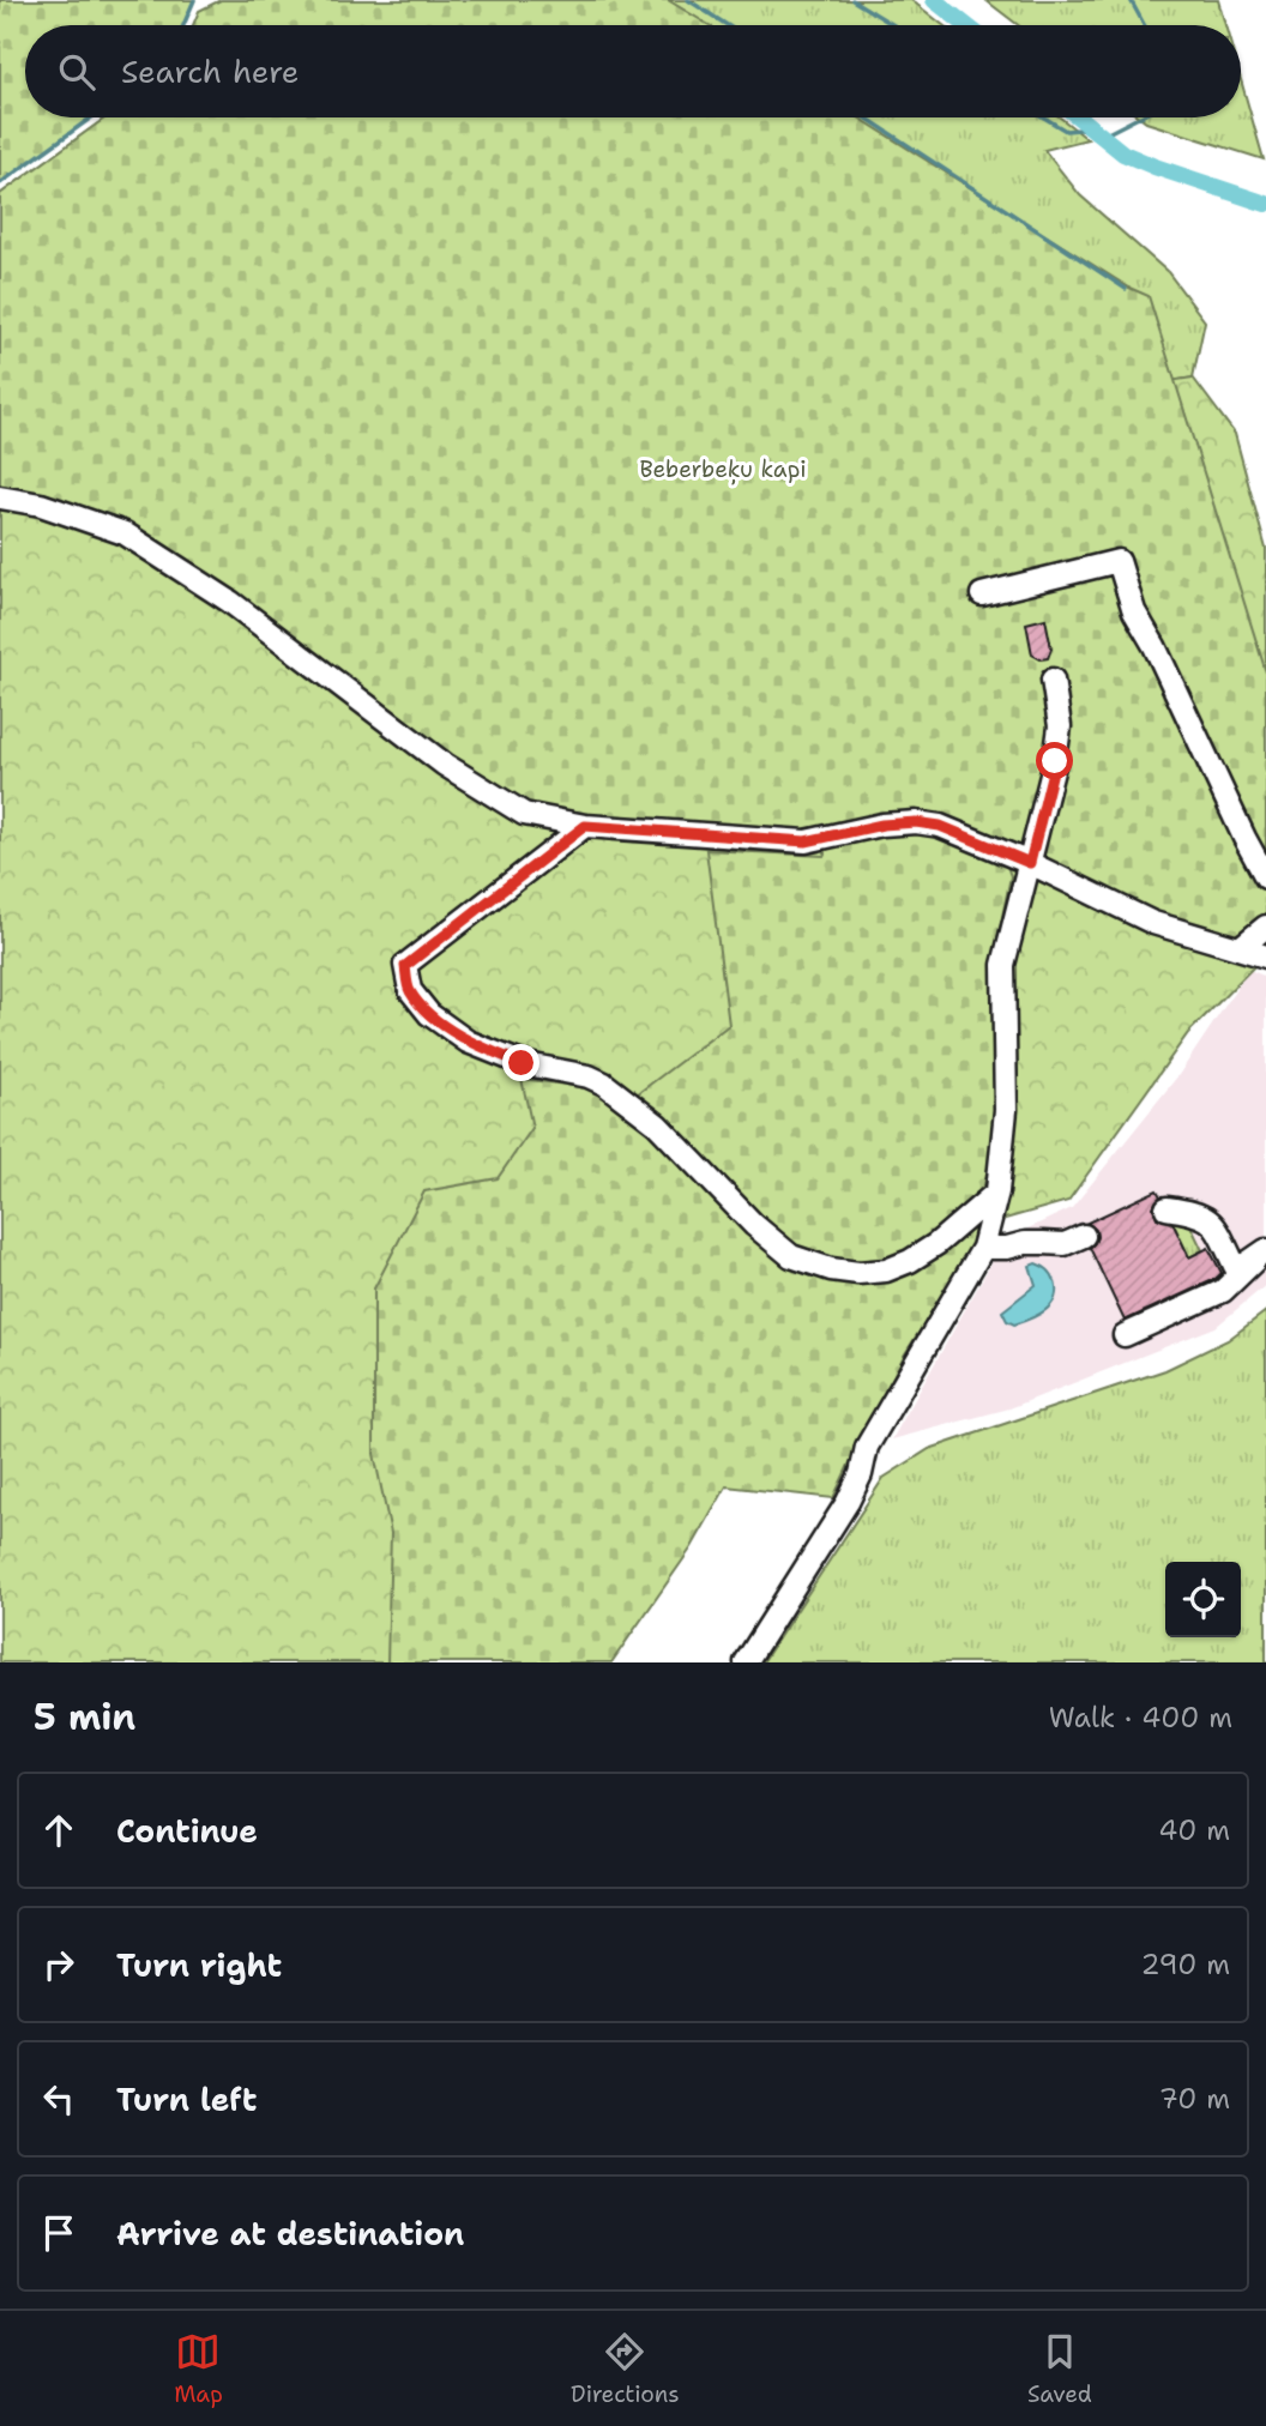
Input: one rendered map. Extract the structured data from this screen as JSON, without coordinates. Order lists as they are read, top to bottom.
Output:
{
  "parks": ["Beberbeķu kapi"],
  "page": {
    "search": "Search here",
    "heading": ["5 min", "Walk · 400 m"],
    "list": [
      ["Continue", "40 m"],
      ["Turn right", "290 m"],
      ["Turn left", "70 m"],
      "Arrive at destination"
    ],
    "nav": ["Map", "Directions", "Saved"]
  }
}
